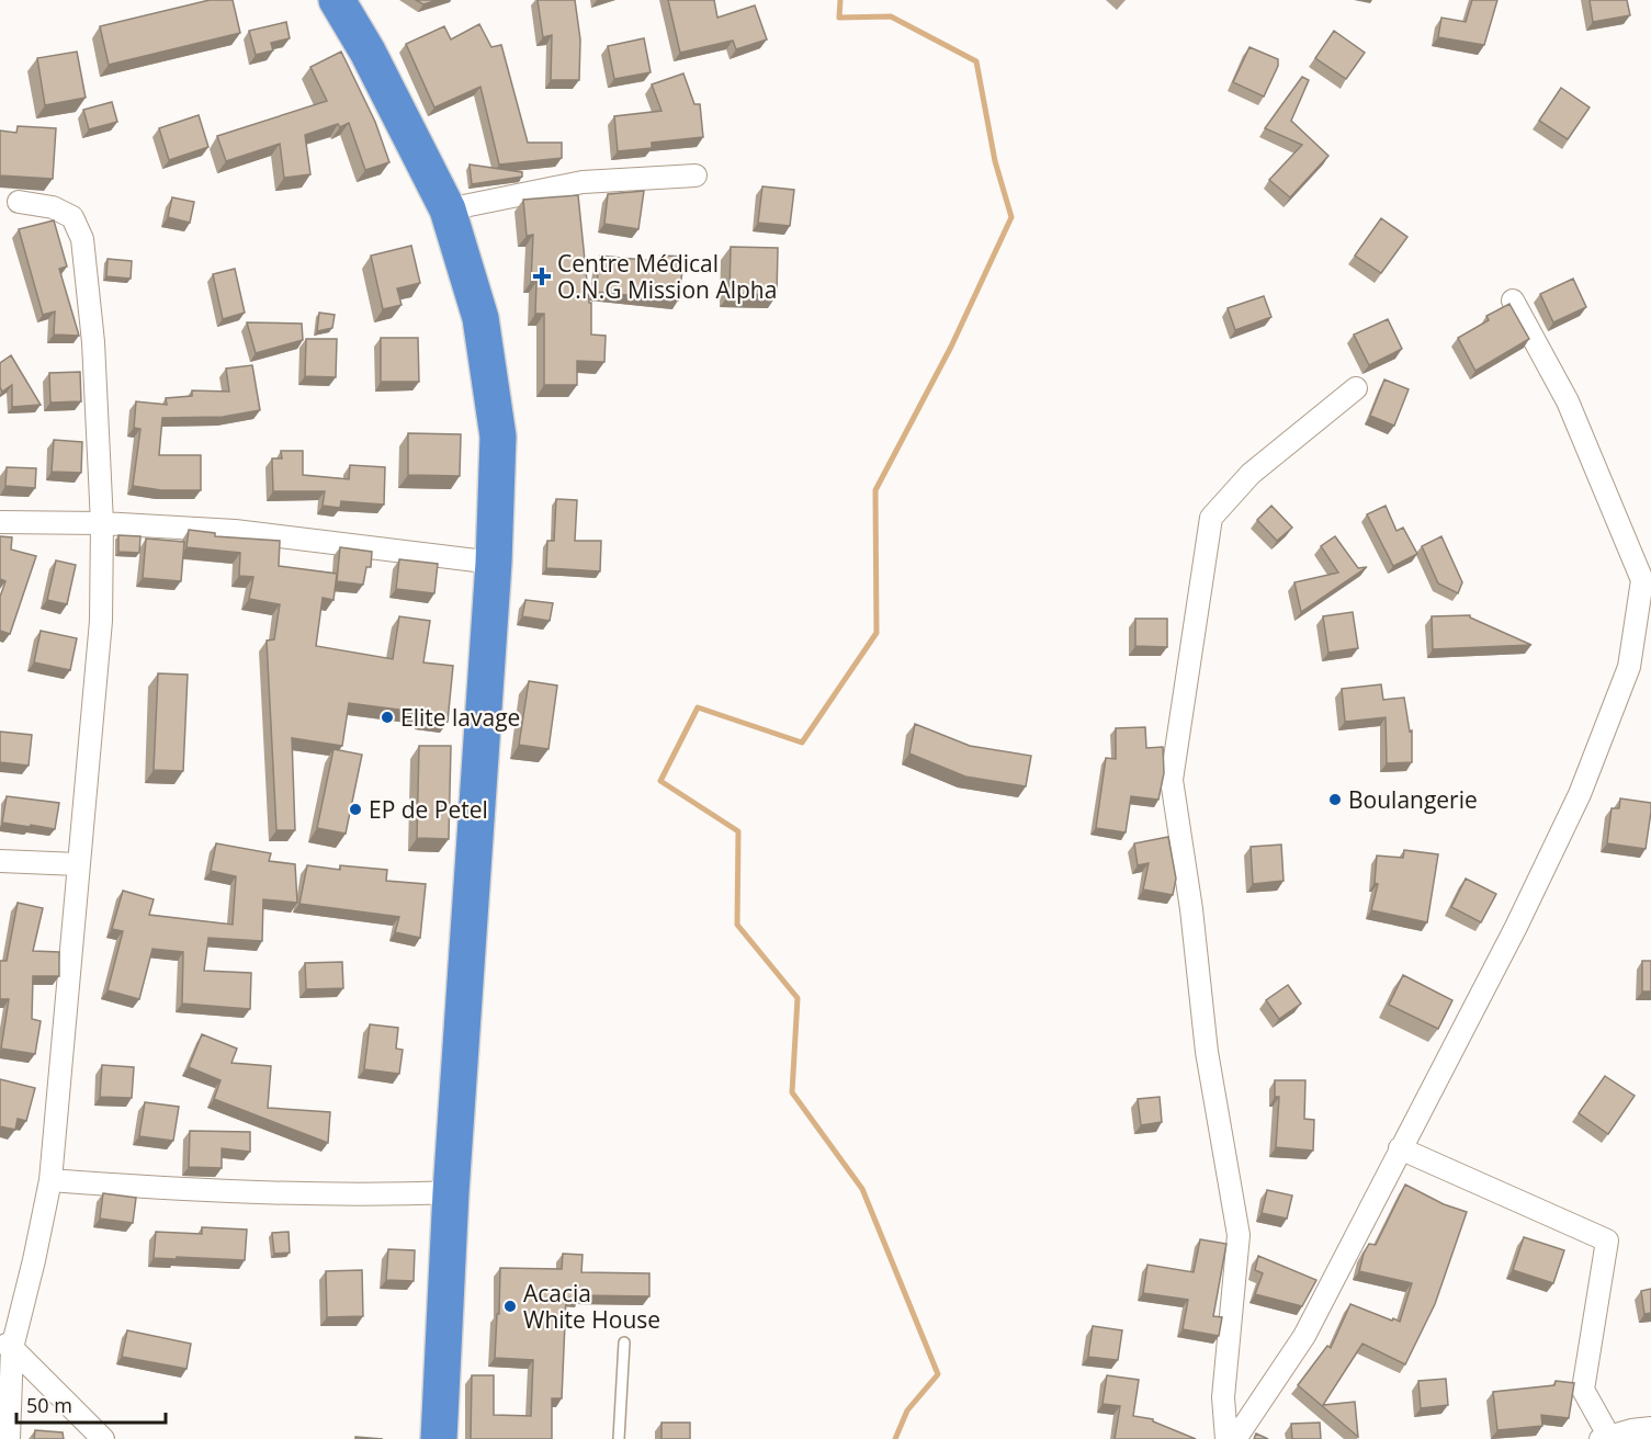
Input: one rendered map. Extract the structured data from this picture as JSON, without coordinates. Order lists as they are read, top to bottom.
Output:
{
  "places": {
    "health": ["Centre Médical O.N.G Mission Alpha"],
    "other": [
      "Elite lavage",
      "Boulangerie",
      "EP de Petel",
      "Acacia White House"
    ]
  },
  "scale_bar": "50 m"
}
